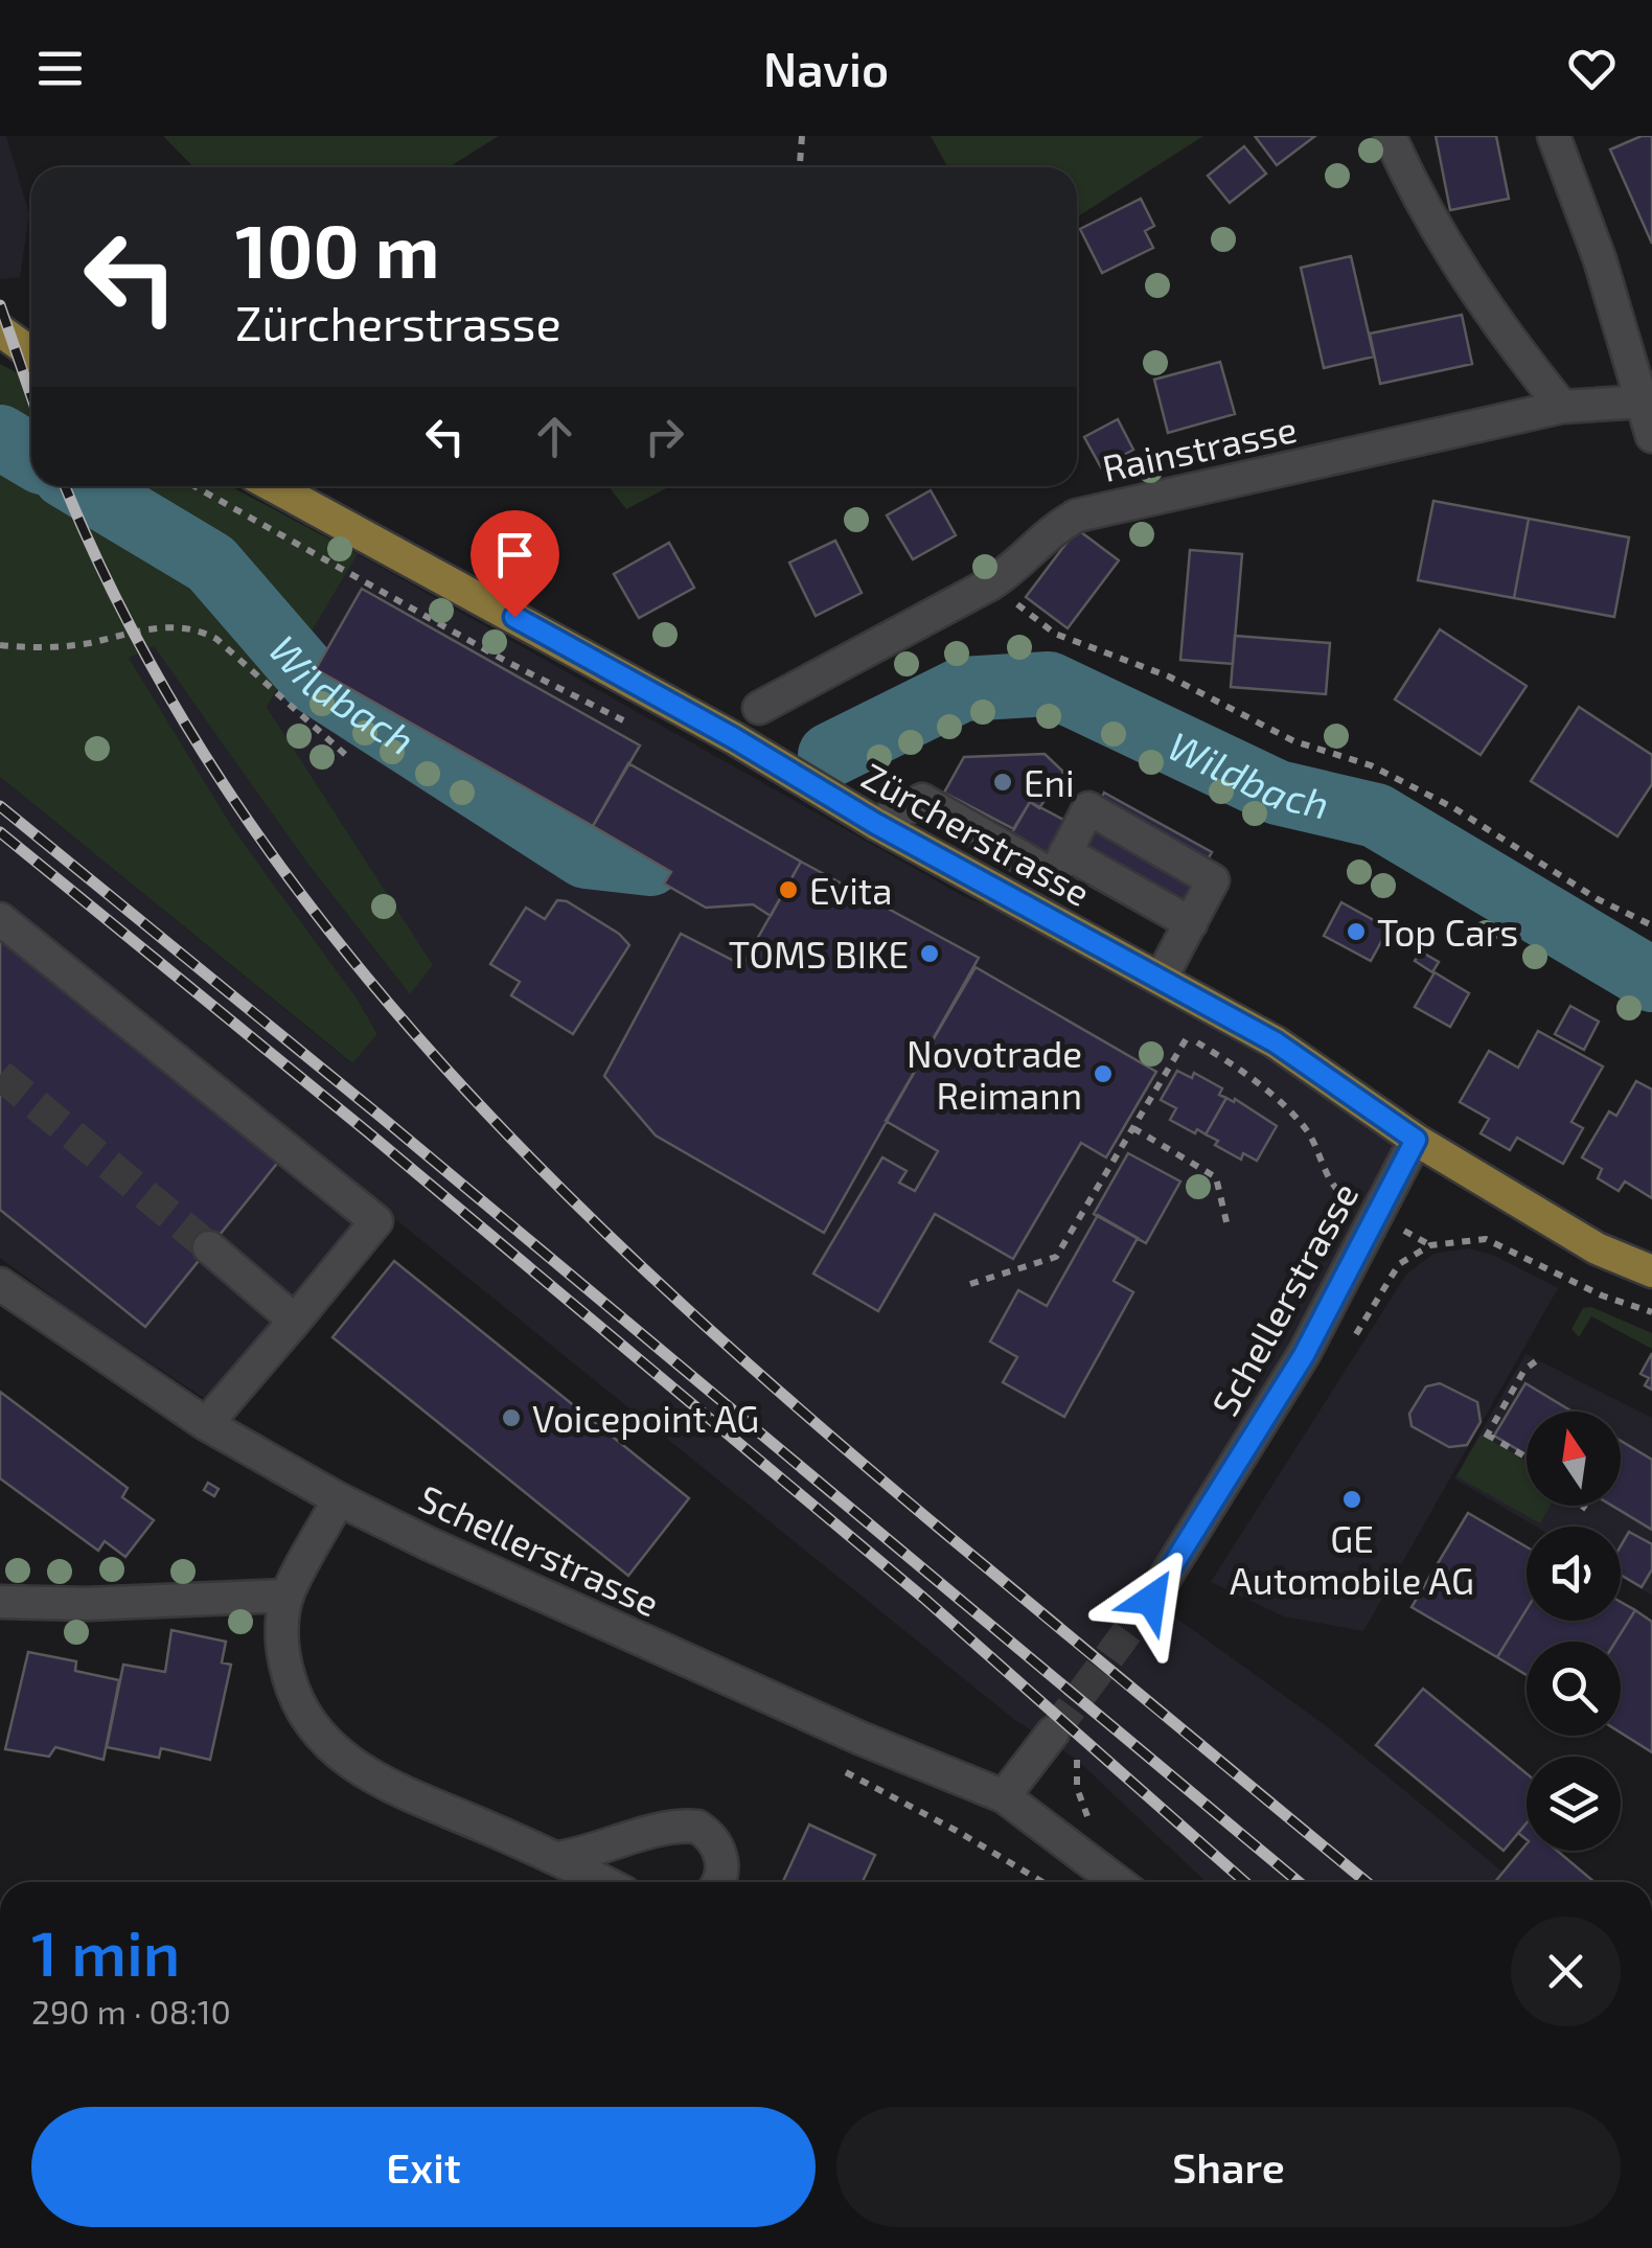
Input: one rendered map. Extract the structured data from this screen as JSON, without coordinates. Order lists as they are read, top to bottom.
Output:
{
  "streets": {
    "main road": ["Zürcherstrasse"],
    "street": ["Rainstrasse", "Schellerstrasse"]
  },
  "crossings": [
    ["Zürcherstrasse", "Schellerstrasse"]
  ],
  "water": ["Wildbach"],
  "places": [
    "Eni",
    "Evita",
    "Top Cars",
    "TOMS BIKE",
    "Novotrade Reimann",
    "Voicepoint AG",
    "GE Automobile AG"
  ],
  "north": "top",
  "page": {
    "header": "Navio",
    "turn": ["100 m", "Zürcherstrasse"],
    "heading": ["1 min", "290 m · 08:10"],
    "buttons": ["Exit", "Share"]
  }
}
